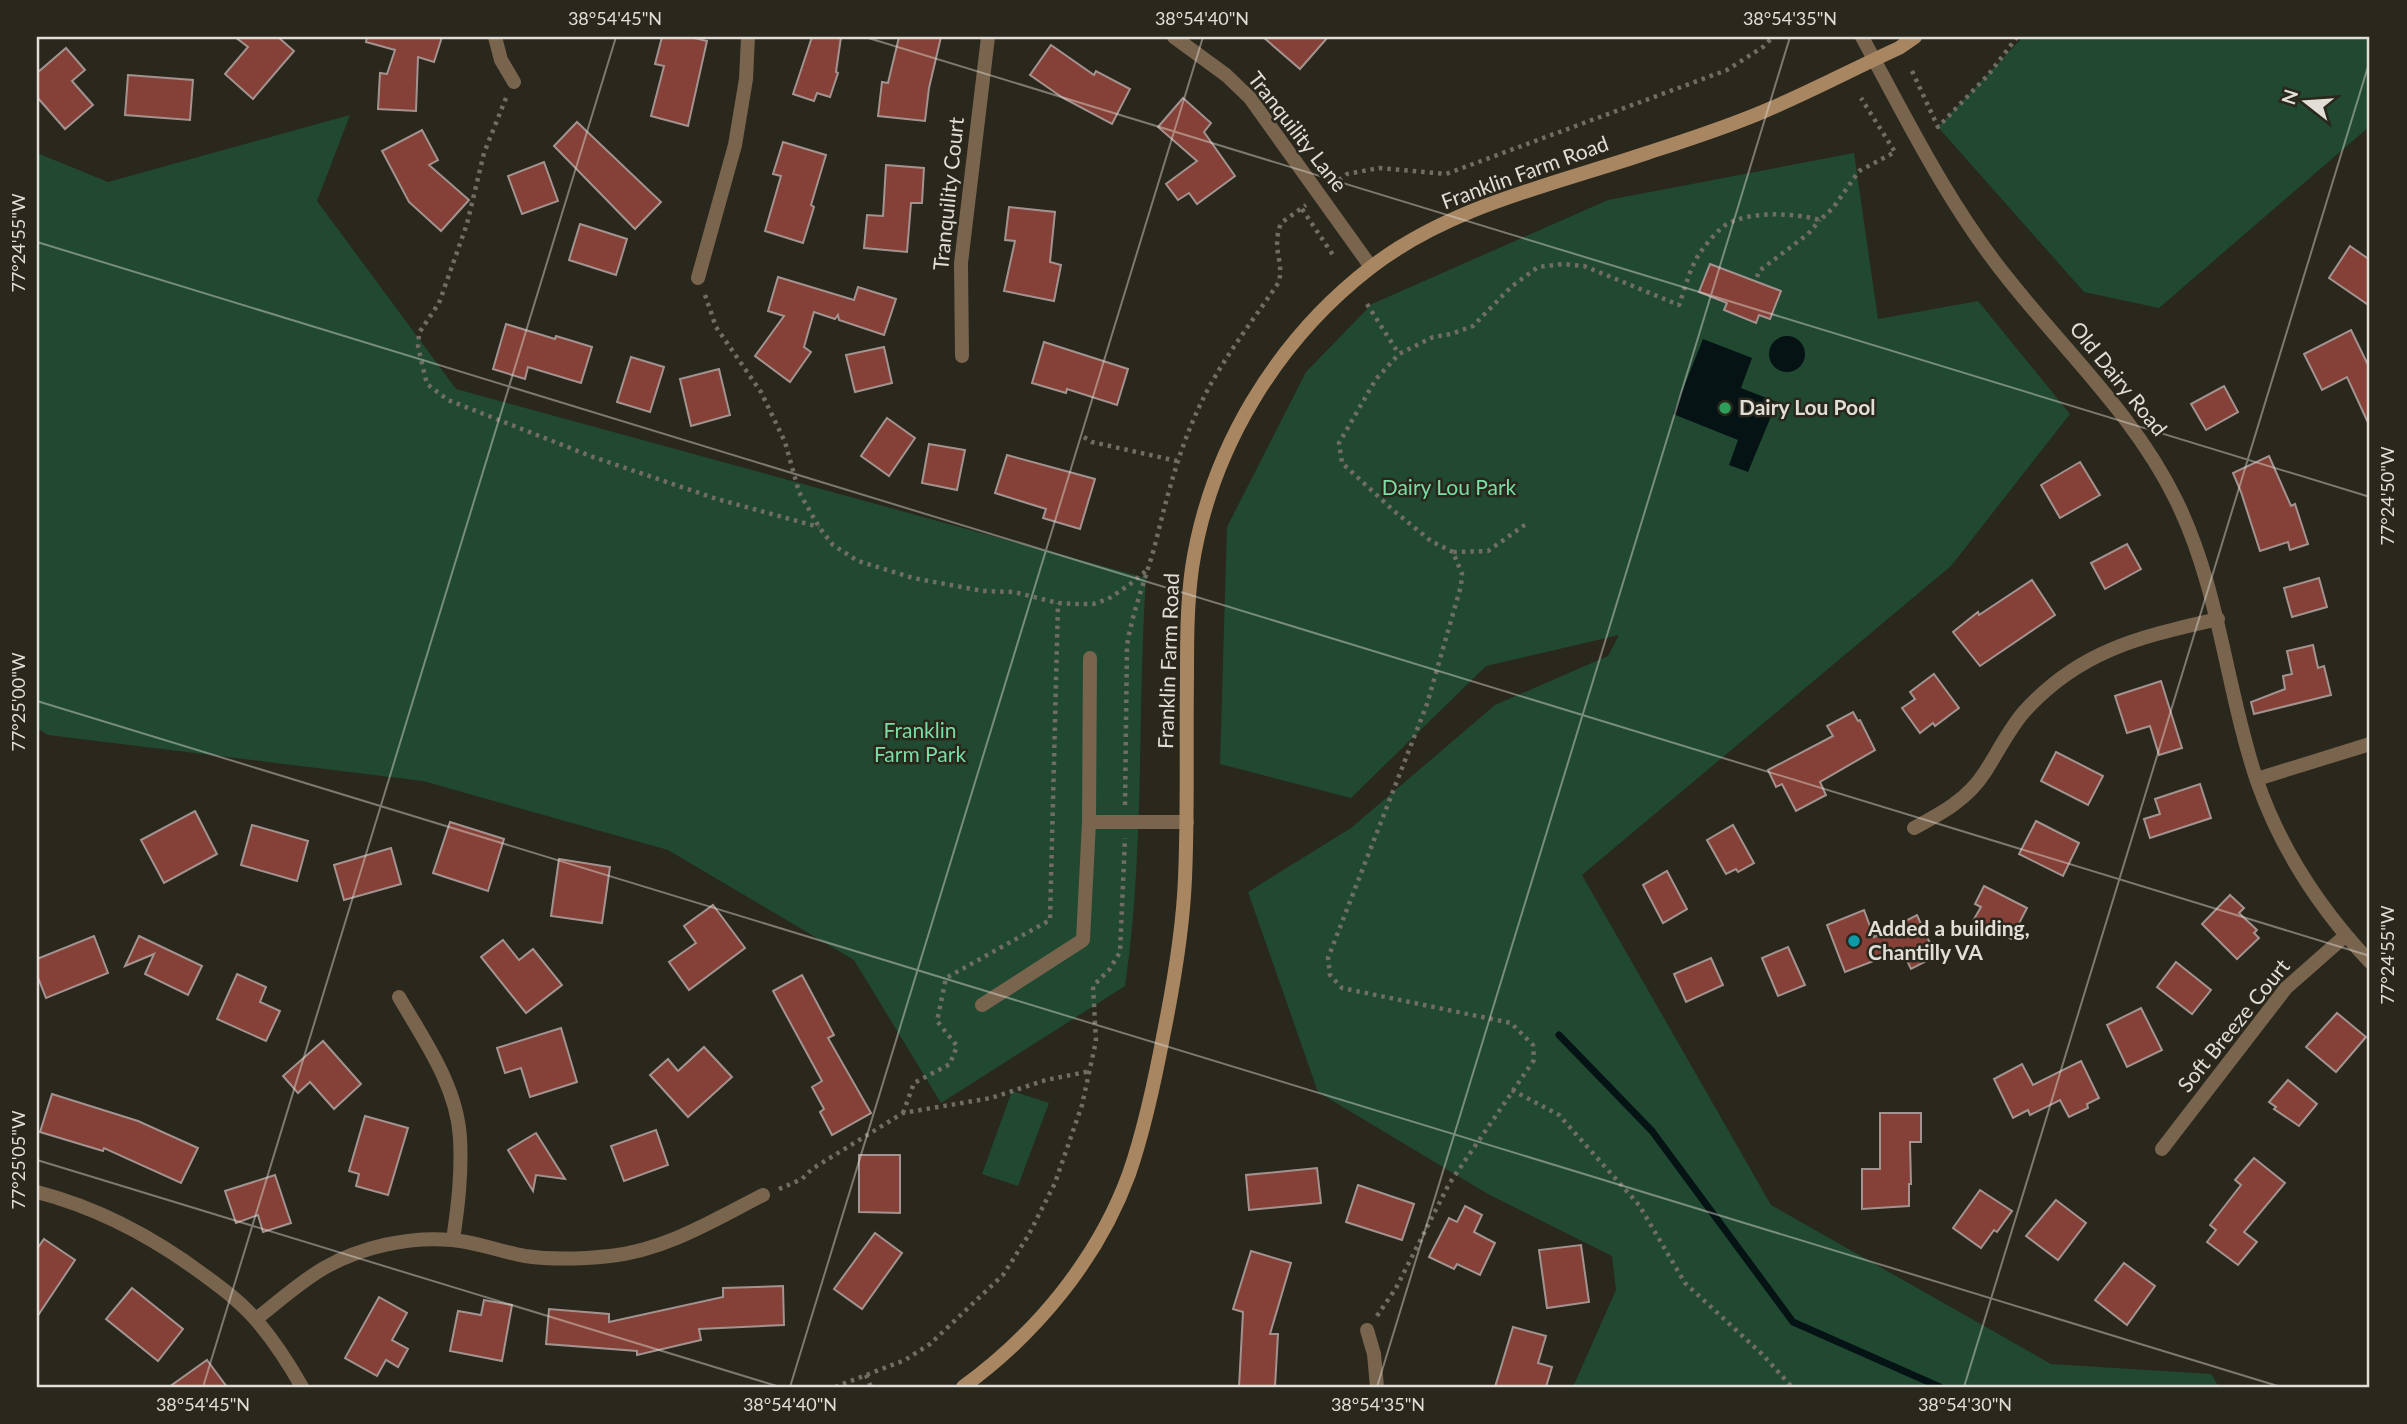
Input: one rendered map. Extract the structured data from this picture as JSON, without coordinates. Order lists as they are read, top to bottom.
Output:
{
  "streets": {
    "main road": ["Franklin Farm Road"],
    "street": [
      "Tranquility Lane",
      "Tranquility Court",
      "Old Dairy Road",
      "Soft Breeze Court"
    ]
  },
  "crossings": [
    ["Tranquility Lane", "Franklin Farm Road"],
    ["Franklin Farm Road", "Old Dairy Road"],
    ["Old Dairy Road", "Soft Breeze Court"]
  ],
  "parks": ["Dairy Lou Park", "Franklin Farm Park"],
  "places": ["Dairy Lou Pool", "Added a building, Chantilly VA"],
  "north": "left",
  "coordinates": [
    "38°54'45\"N",
    "38°54'40\"N",
    "38°54'35\"N",
    "77°24'55\"W",
    "77°24'50\"W",
    "77°25'00\"W",
    "77°25'05\"W",
    "38°54'30\"N"
  ]
}
